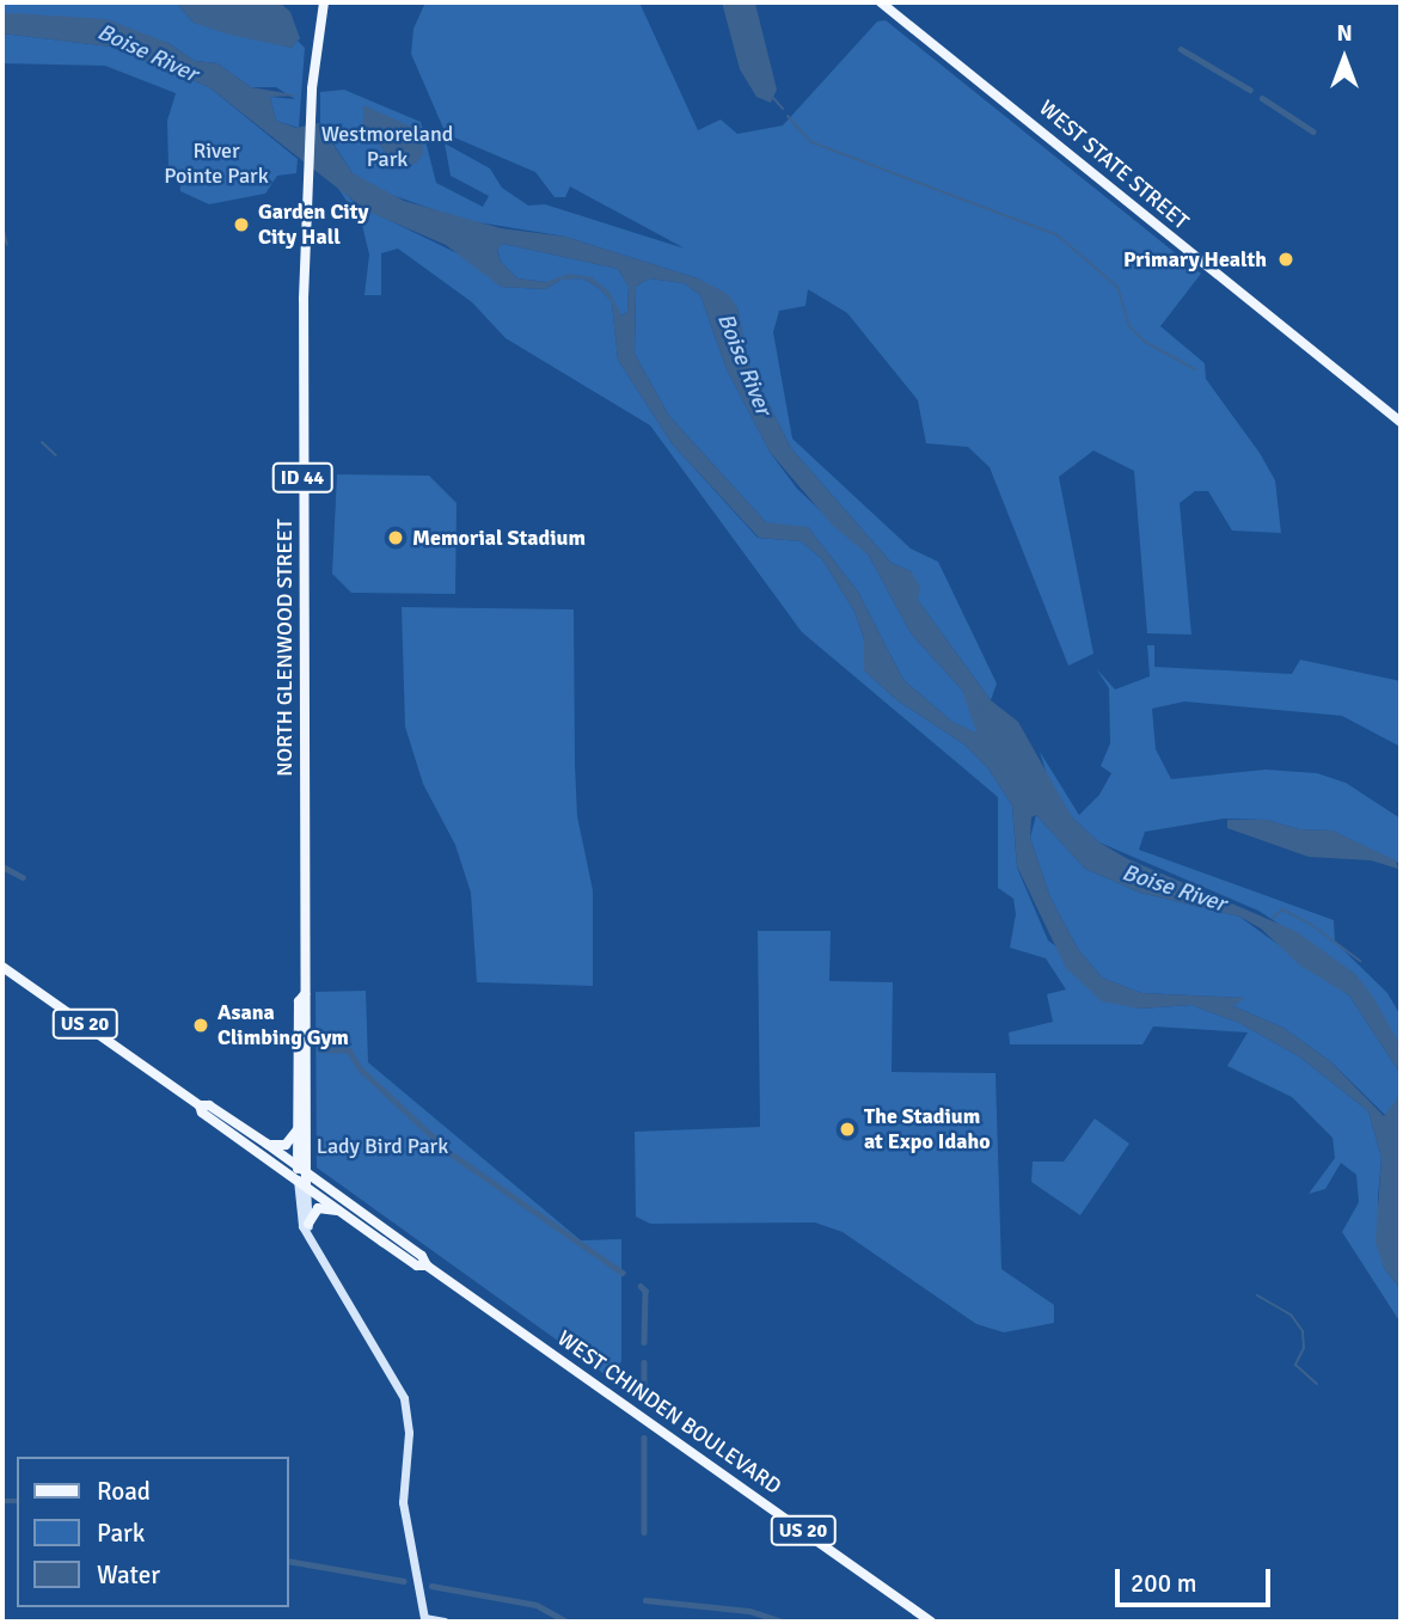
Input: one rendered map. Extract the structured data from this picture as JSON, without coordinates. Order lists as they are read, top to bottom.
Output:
{
  "streets": {
    "main road": [
      "WEST STATE STREET",
      "ID 44",
      "NORTH GLENWOOD STREET",
      "US 20",
      "WEST CHINDEN BOULEVARD"
    ]
  },
  "crossings": [
    ["NORTH GLENWOOD STREET", "WEST CHINDEN BOULEVARD"]
  ],
  "water": ["Boise River"],
  "parks": ["Westmoreland Park", "River Pointe Park", "Lady Bird Park"],
  "places": [
    "Garden City City Hall",
    "Primary Health",
    "Memorial Stadium",
    "Asana Climbing Gym",
    "The Stadium at Expo Idaho"
  ],
  "legend": ["Road", "Park", "Water"],
  "scale_bar": "200 m",
  "north": "top"
}
